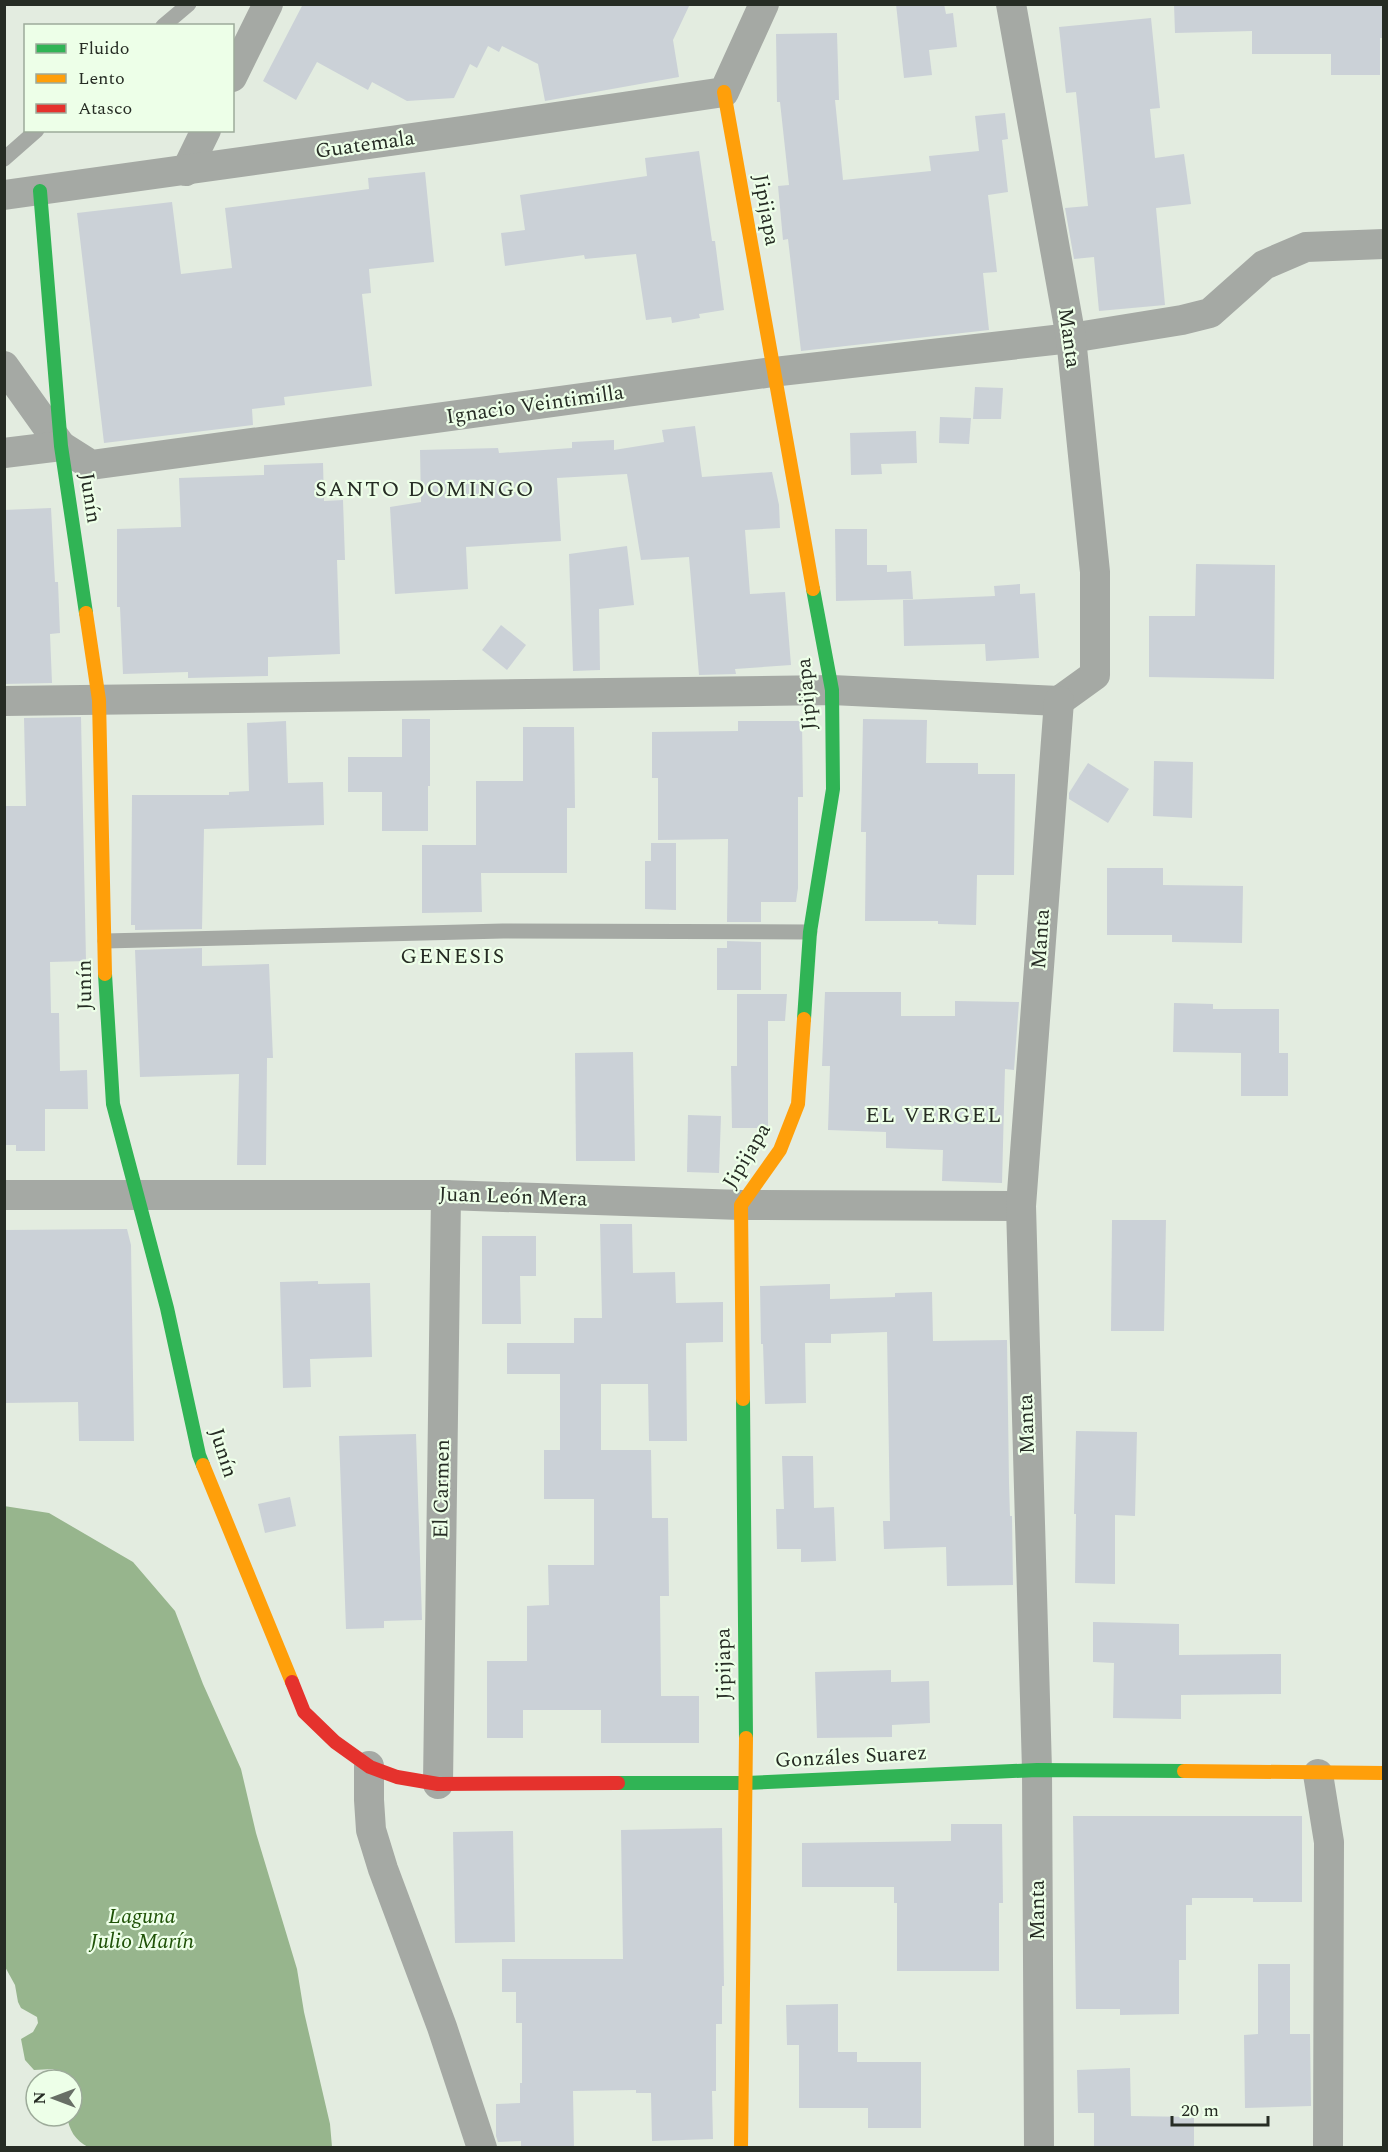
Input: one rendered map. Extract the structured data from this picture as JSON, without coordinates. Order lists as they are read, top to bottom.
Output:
{
  "streets": {
    "street": [
      "Guatemala",
      "Jipijapa",
      "Manta",
      "Ignacio Veintimilla",
      "Junín",
      "Juan León Mera",
      "El Carmen",
      "Gonzáles Suarez"
    ]
  },
  "crossings": [
    ["Guatemala", "Jipijapa"],
    ["Guatemala", "Junín"],
    ["Jipijapa", "Ignacio Veintimilla"],
    ["Jipijapa", "Juan León Mera"],
    ["Jipijapa", "Gonzáles Suarez"],
    ["Manta", "Ignacio Veintimilla"],
    ["Manta", "Juan León Mera"],
    ["Manta", "Gonzáles Suarez"],
    ["Ignacio Veintimilla", "Junín"],
    ["Junín", "Juan León Mera"],
    ["Junín", "Gonzáles Suarez"],
    ["Juan León Mera", "El Carmen"],
    ["El Carmen", "Gonzáles Suarez"]
  ],
  "districts": ["SANTO DOMINGO", "GENESIS", "EL VERGEL"],
  "water": ["Laguna Julio Marín"],
  "legend": ["Fluido", "Lento", "Atasco"],
  "scale_bar": "20 m",
  "north": "left"
}
